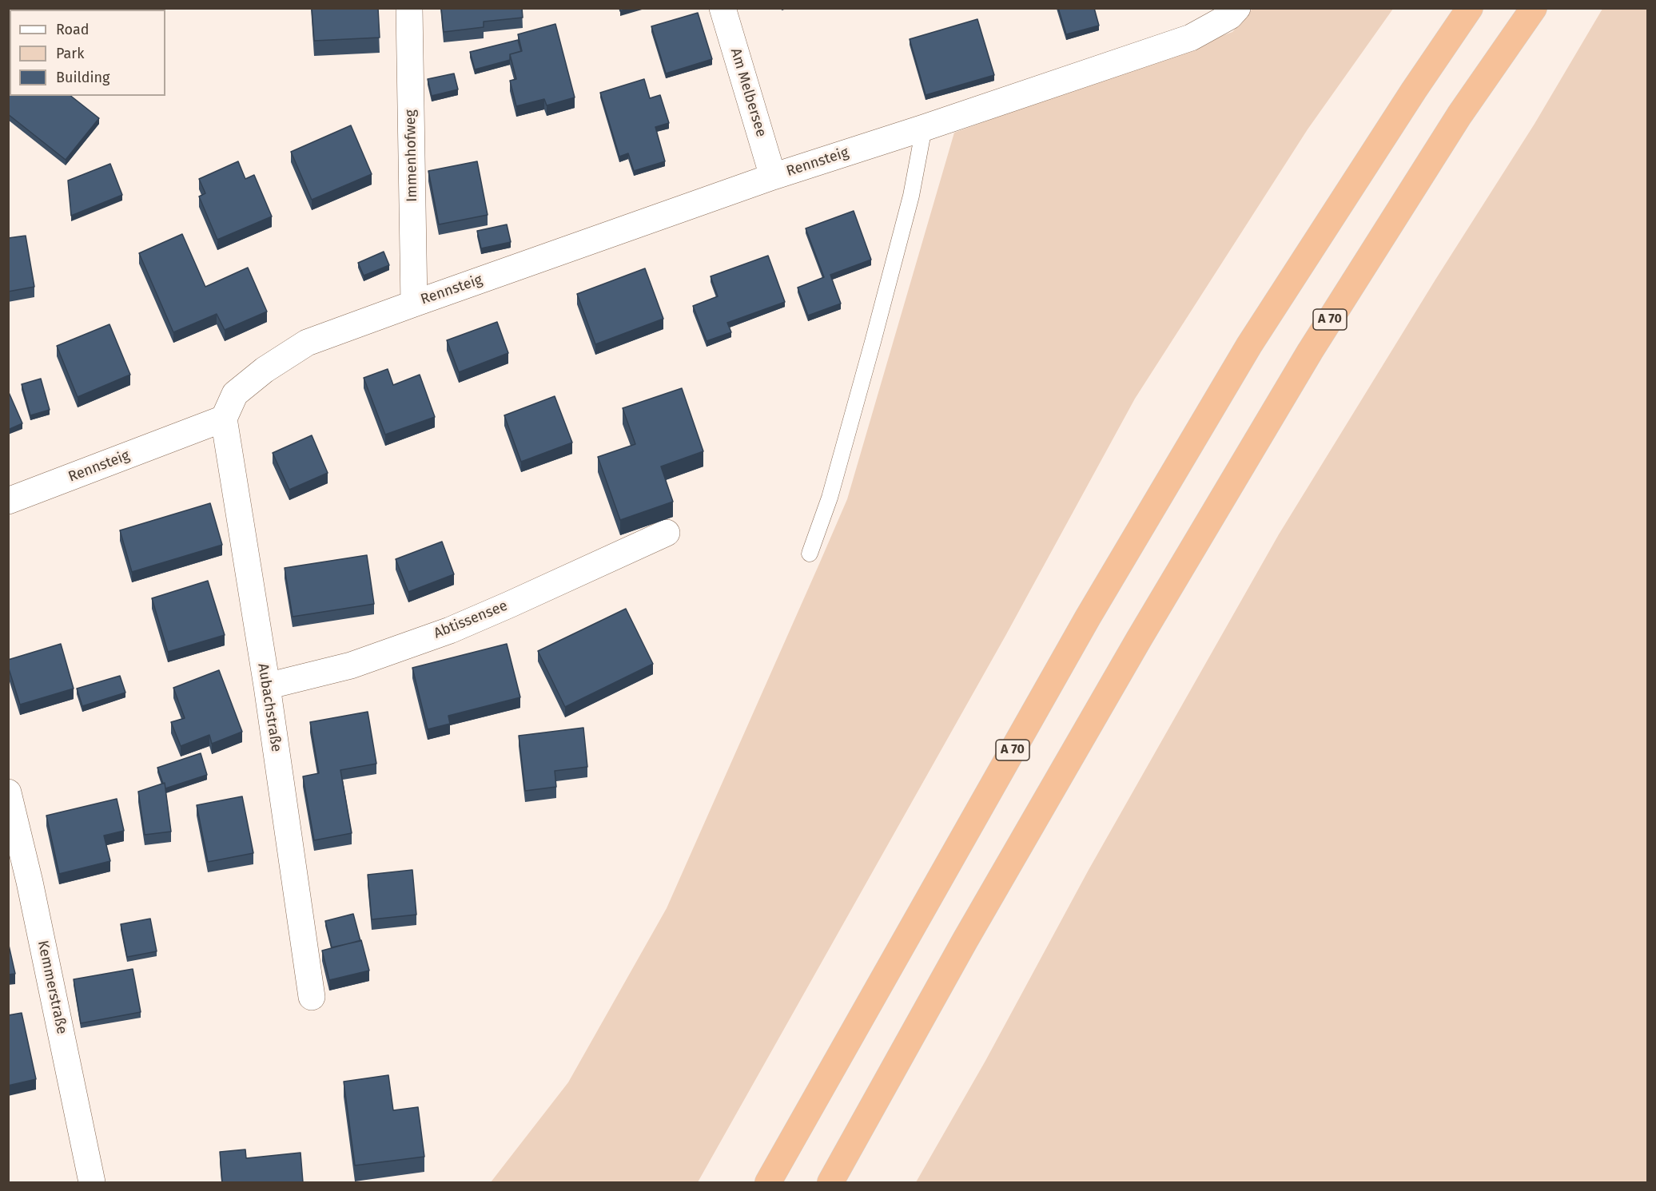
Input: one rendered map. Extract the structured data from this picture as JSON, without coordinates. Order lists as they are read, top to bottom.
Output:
{
  "streets": {
    "highway": ["A 70"],
    "street": [
      "Am Melbersee",
      "Immenhofweg",
      "Rennsteig",
      "Abtissensee",
      "Aubachstraße",
      "Kemmerstraße"
    ]
  },
  "crossings": [
    ["Am Melbersee", "Rennsteig"],
    ["Immenhofweg", "Rennsteig"],
    ["Rennsteig", "Aubachstraße"],
    ["Abtissensee", "Aubachstraße"]
  ],
  "legend": ["Road", "Park", "Building"]
}
